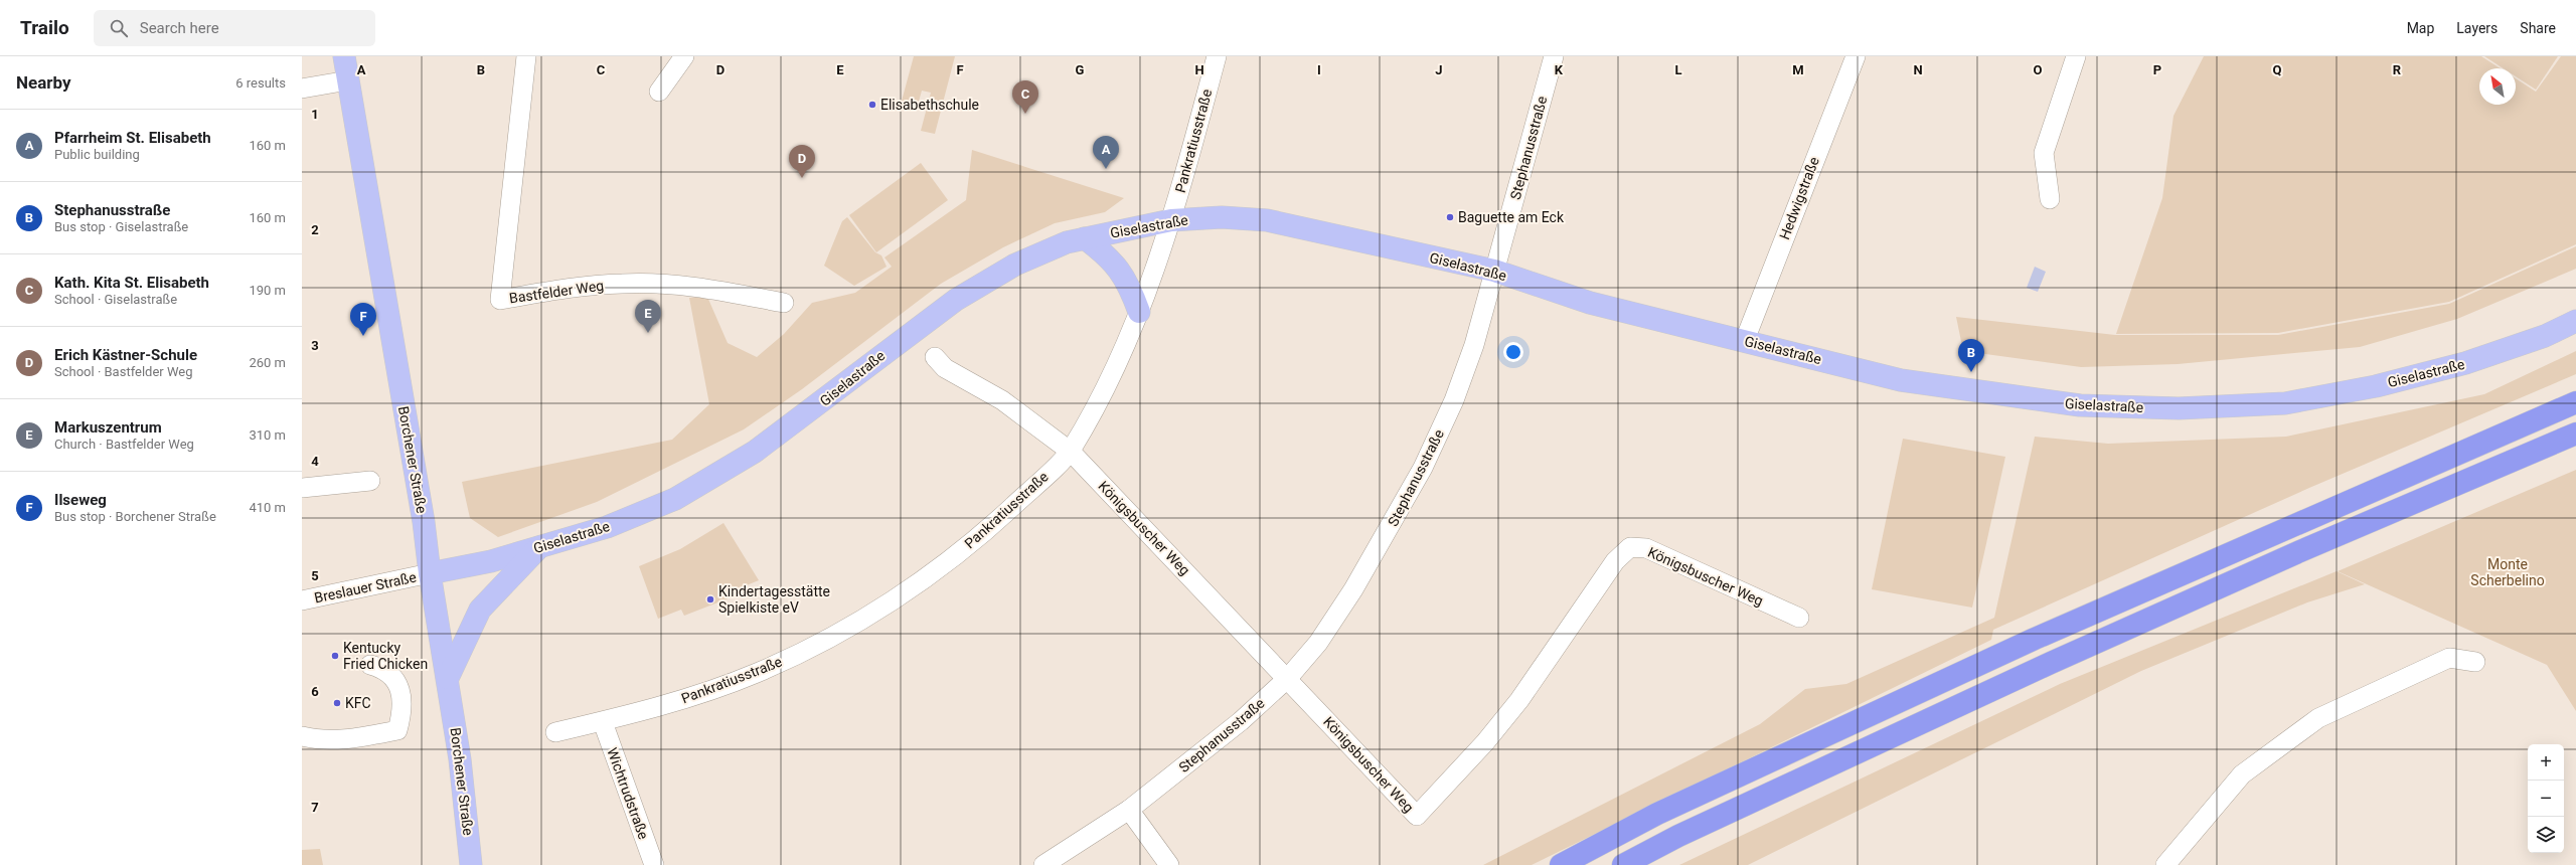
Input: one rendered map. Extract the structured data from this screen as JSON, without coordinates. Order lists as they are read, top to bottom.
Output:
{
  "streets": {
    "main road": ["Giselastraße", "Borchener Straße"],
    "street": [
      "Pankratiusstraße",
      "Stephanusstraße",
      "Hedwigstraße",
      "Bastfelder Weg",
      "Königsbuscher Weg",
      "Breslauer Straße",
      "Wichtrudstraße"
    ]
  },
  "crossings": [
    ["Pankratiusstraße", "Giselastraße"],
    ["Pankratiusstraße", "Königsbuscher Weg"],
    ["Pankratiusstraße", "Wichtrudstraße"],
    ["Stephanusstraße", "Giselastraße"],
    ["Stephanusstraße", "Königsbuscher Weg"],
    ["Hedwigstraße", "Giselastraße"],
    ["Giselastraße", "Borchener Straße"],
    ["Giselastraße", "Breslauer Straße"],
    ["Borchener Straße", "Breslauer Straße"]
  ],
  "parks": ["Monte Scherbelino"],
  "places": [
    "Elisabethschule",
    "Baguette am Eck",
    "Kindertagesstätte Spielkiste eV",
    "Kentucky Fried Chicken",
    "KFC"
  ],
  "north": "top left",
  "page": {
    "header": "Trailo",
    "search": "Search here",
    "nav": ["Map", "Layers", "Share"],
    "heading": ["Nearby", "6 results"],
    "pins": [
      "C",
      "A",
      "D",
      "E",
      "F",
      "B"
    ],
    "list": [
      {
        "mark": "A",
        "name": "Pfarrheim St. Elisabeth",
        "note": "Public building",
        "value": "160 m"
      },
      {
        "mark": "B",
        "name": "Stephanusstraße",
        "note": "Bus stop · Giselastraße",
        "value": "160 m"
      },
      {
        "mark": "C",
        "name": "Kath. Kita St. Elisabeth",
        "note": "School · Giselastraße",
        "value": "190 m"
      },
      {
        "mark": "D",
        "name": "Erich Kästner-Schule",
        "note": "School · Bastfelder Weg",
        "value": "260 m"
      },
      {
        "mark": "E",
        "name": "Markuszentrum",
        "note": "Church · Bastfelder Weg",
        "value": "310 m"
      },
      {
        "mark": "F",
        "name": "Ilseweg",
        "note": "Bus stop · Borchener Straße",
        "value": "410 m"
      }
    ],
    "map_buttons": ["+", "−"]
  },
  "grid": {
    "columns": [
      "A",
      "B",
      "C",
      "D",
      "E",
      "F",
      "G",
      "H",
      "I",
      "J",
      "K",
      "L",
      "M",
      "N",
      "O",
      "P",
      "Q",
      "R"
    ],
    "rows": [
      "1",
      "2",
      "3",
      "4",
      "5",
      "6",
      "7"
    ]
  }
}
